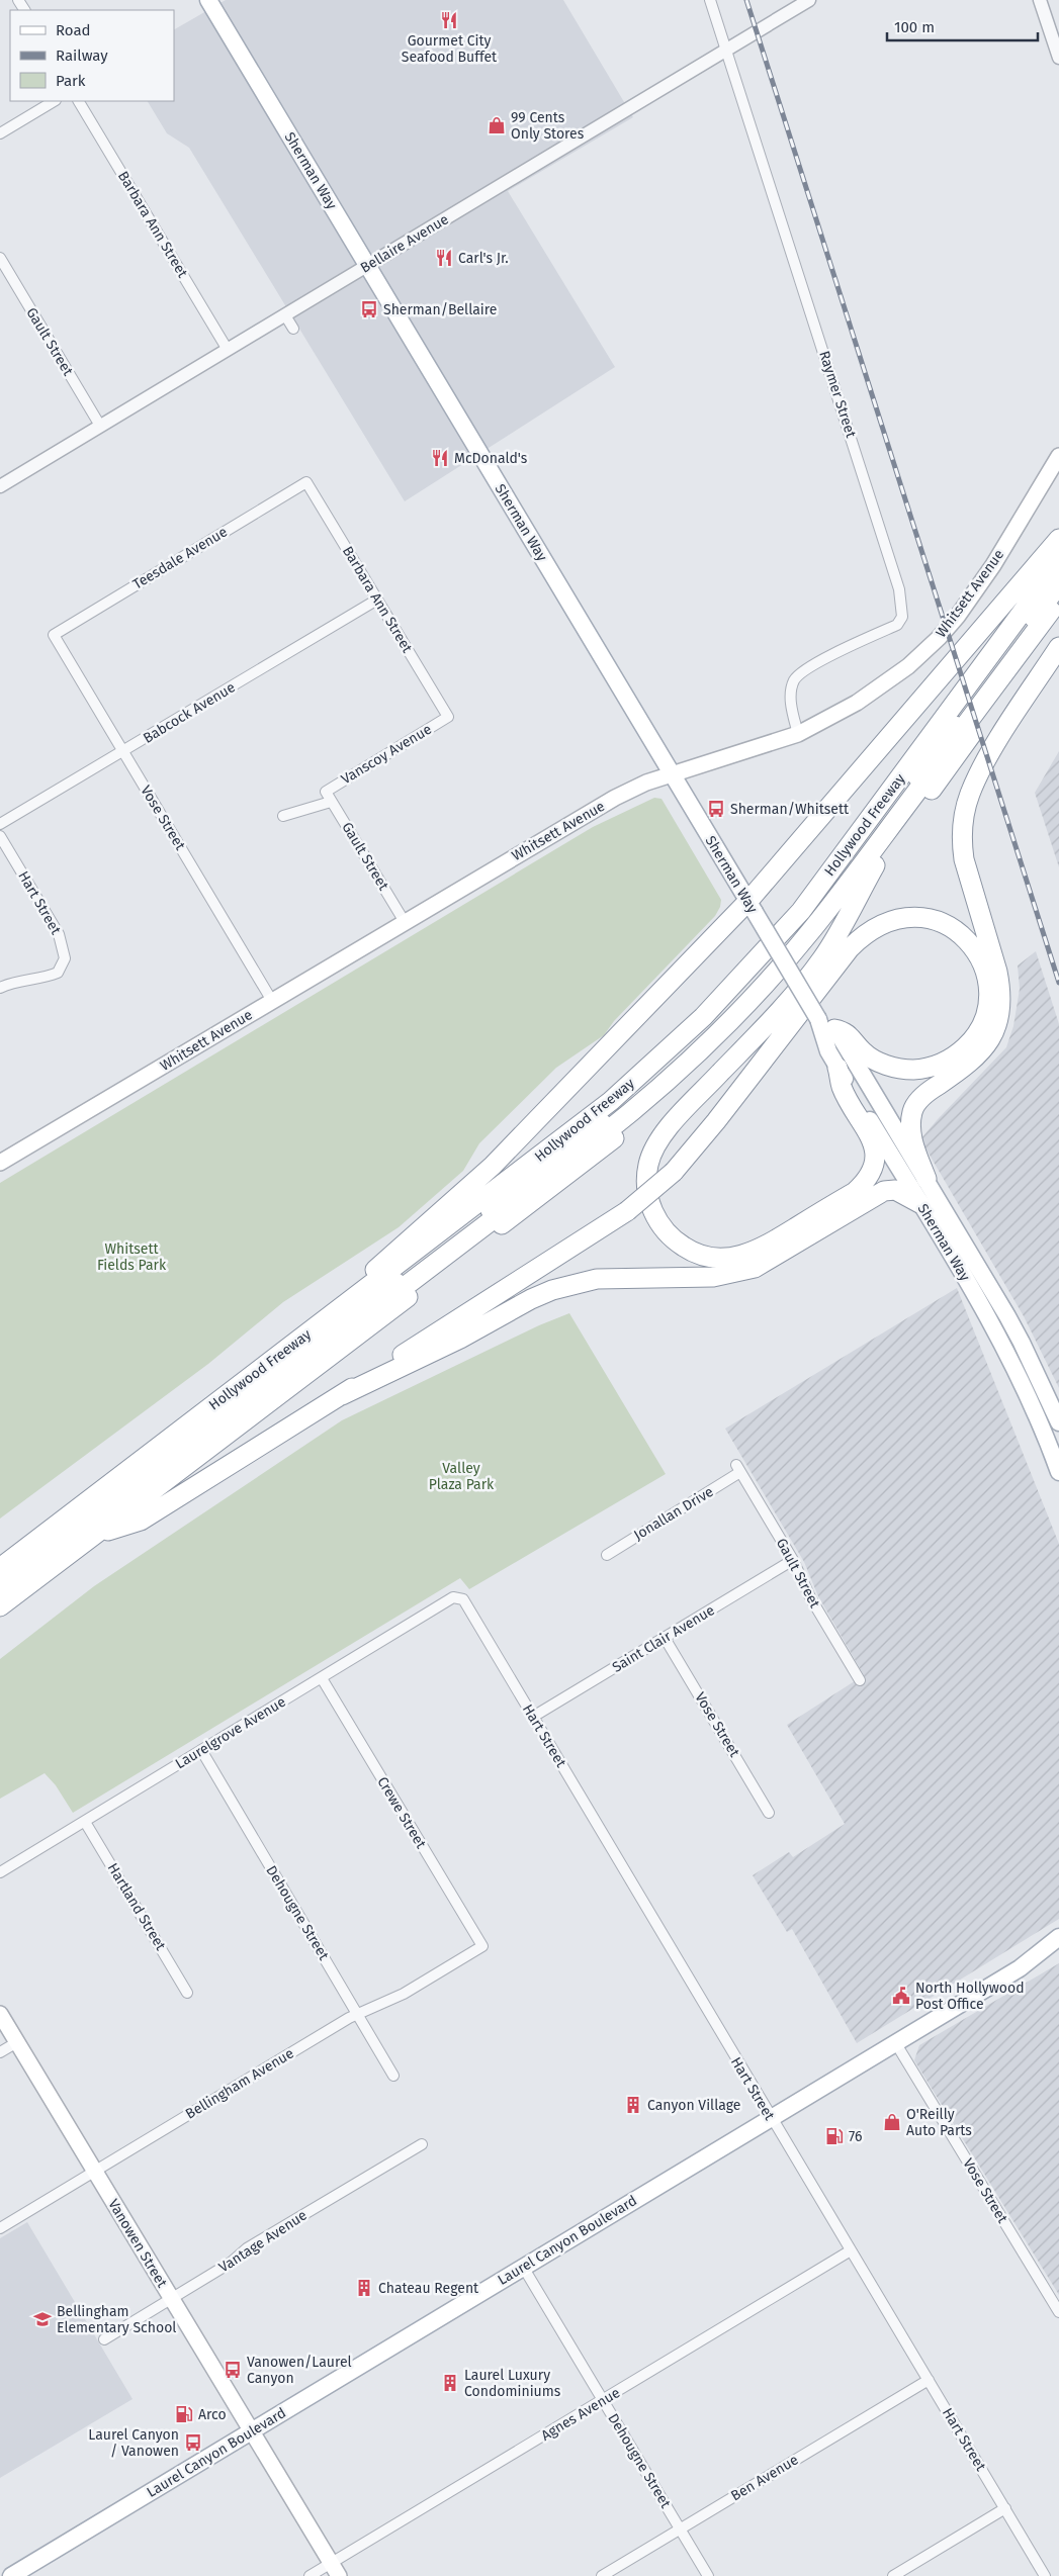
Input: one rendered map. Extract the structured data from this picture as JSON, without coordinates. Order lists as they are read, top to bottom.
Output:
{
  "streets": {
    "highway": ["Hollywood Freeway"],
    "main road": [
      "Sherman Way",
      "Whitsett Avenue",
      "Laurel Canyon Boulevard",
      "Vanowen Street"
    ],
    "street": [
      "Barbara Ann Street",
      "Bellaire Avenue",
      "Gault Street",
      "Raymer Street",
      "Teesdale Avenue",
      "Babcock Avenue",
      "Vanscoy Avenue",
      "Vose Street",
      "Hart Street",
      "Jonallan Drive",
      "Saint Clair Avenue",
      "Laurelgrove Avenue",
      "Crewe Street",
      "Hartland Street",
      "Dehougne Street",
      "Bellingham Avenue",
      "Vantage Avenue",
      "Agnes Avenue",
      "Ben Avenue"
    ]
  },
  "crossings": [
    ["Sherman Way", "Bellaire Avenue"],
    ["Sherman Way", "Whitsett Avenue"],
    ["Barbara Ann Street", "Bellaire Avenue"],
    ["Barbara Ann Street", "Teesdale Avenue"],
    ["Barbara Ann Street", "Babcock Avenue"],
    ["Barbara Ann Street", "Vanscoy Avenue"],
    ["Bellaire Avenue", "Gault Street"],
    ["Bellaire Avenue", "Raymer Street"],
    ["Gault Street", "Whitsett Avenue"],
    ["Gault Street", "Vanscoy Avenue"],
    ["Gault Street", "Jonallan Drive"],
    ["Gault Street", "Saint Clair Avenue"],
    ["Raymer Street", "Whitsett Avenue"],
    ["Teesdale Avenue", "Vose Street"],
    ["Whitsett Avenue", "Vose Street"],
    ["Babcock Avenue", "Vose Street"],
    ["Vose Street", "Saint Clair Avenue"],
    ["Vose Street", "Laurel Canyon Boulevard"],
    ["Hart Street", "Saint Clair Avenue"],
    ["Hart Street", "Laurelgrove Avenue"],
    ["Hart Street", "Laurel Canyon Boulevard"],
    ["Hart Street", "Agnes Avenue"],
    ["Hart Street", "Ben Avenue"],
    ["Laurelgrove Avenue", "Crewe Street"],
    ["Laurelgrove Avenue", "Hartland Street"],
    ["Laurelgrove Avenue", "Dehougne Street"],
    ["Crewe Street", "Bellingham Avenue"],
    ["Dehougne Street", "Bellingham Avenue"],
    ["Dehougne Street", "Laurel Canyon Boulevard"],
    ["Dehougne Street", "Agnes Avenue"],
    ["Dehougne Street", "Ben Avenue"],
    ["Bellingham Avenue", "Vanowen Street"],
    ["Laurel Canyon Boulevard", "Vanowen Street"],
    ["Vantage Avenue", "Vanowen Street"],
    ["Vanowen Street", "Agnes Avenue"]
  ],
  "parks": ["Whitsett Fields Park", "Valley Plaza Park"],
  "places": {
    "restaurant": ["Gourmet City Seafood Buffet", "Carl's Jr.", "McDonald's"],
    "shop": ["99 Cents Only Stores", "O'Reilly Auto Parts"],
    "bus stop": [
      "Sherman/Bellaire",
      "Sherman/Whitsett",
      "Vanowen/Laurel Canyon",
      "Laurel Canyon / Vanowen"
    ],
    "public building": ["North Hollywood Post Office"],
    "building": ["Canyon Village", "Chateau Regent", "Laurel Luxury Condominiums"],
    "fuel station": ["76", "Arco"],
    "school or university": ["Bellingham Elementary School"]
  },
  "legend": ["Road", "Railway", "Park"],
  "scale_bar": "100 m"
}
